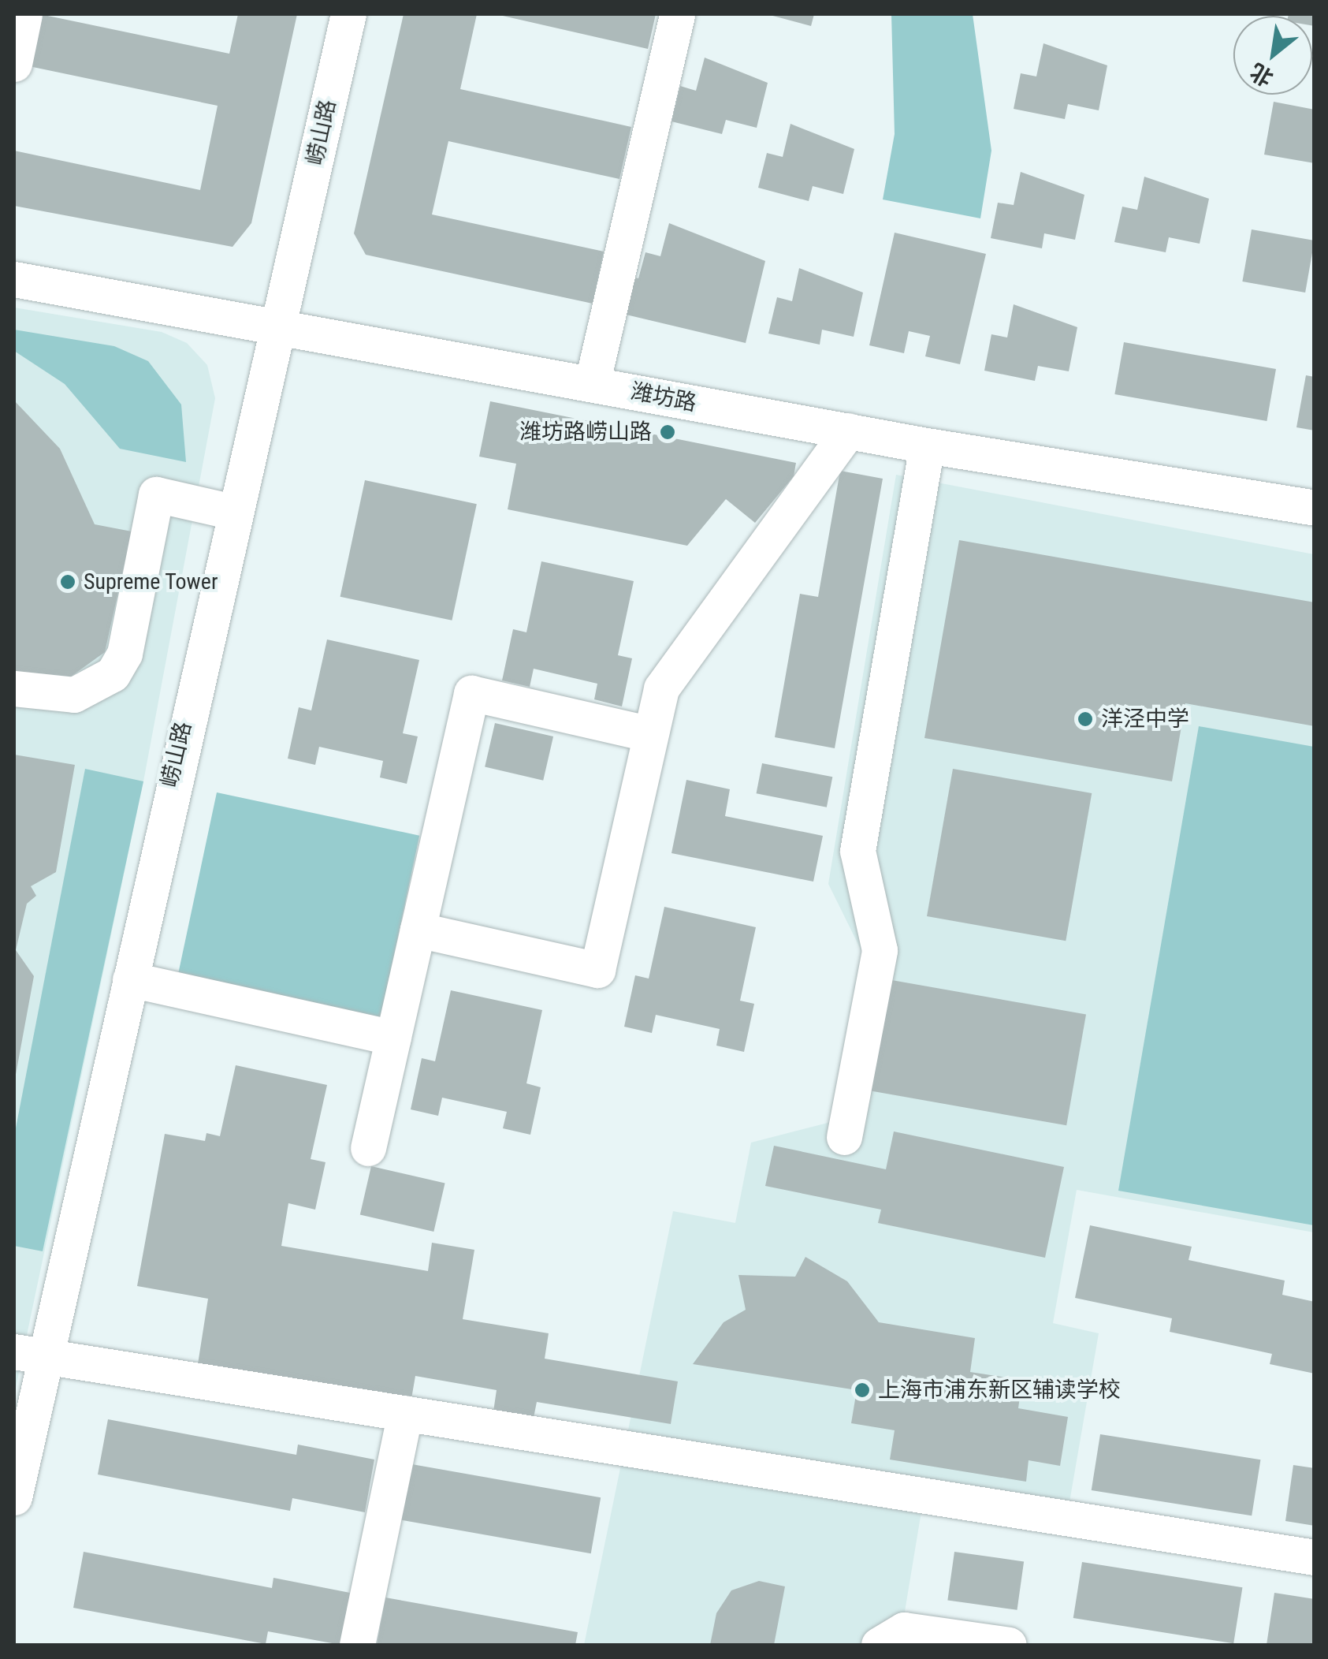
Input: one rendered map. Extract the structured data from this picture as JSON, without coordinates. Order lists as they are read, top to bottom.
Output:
{
  "streets": {
    "street": ["崂山路", "潍坊路"]
  },
  "crossings": [
    ["崂山路", "潍坊路"]
  ],
  "places": [
    "潍坊路崂山路",
    "Supreme Tower",
    "洋泾中学",
    "上海市浦东新区辅读学校"
  ],
  "north": "bottom left"
}
